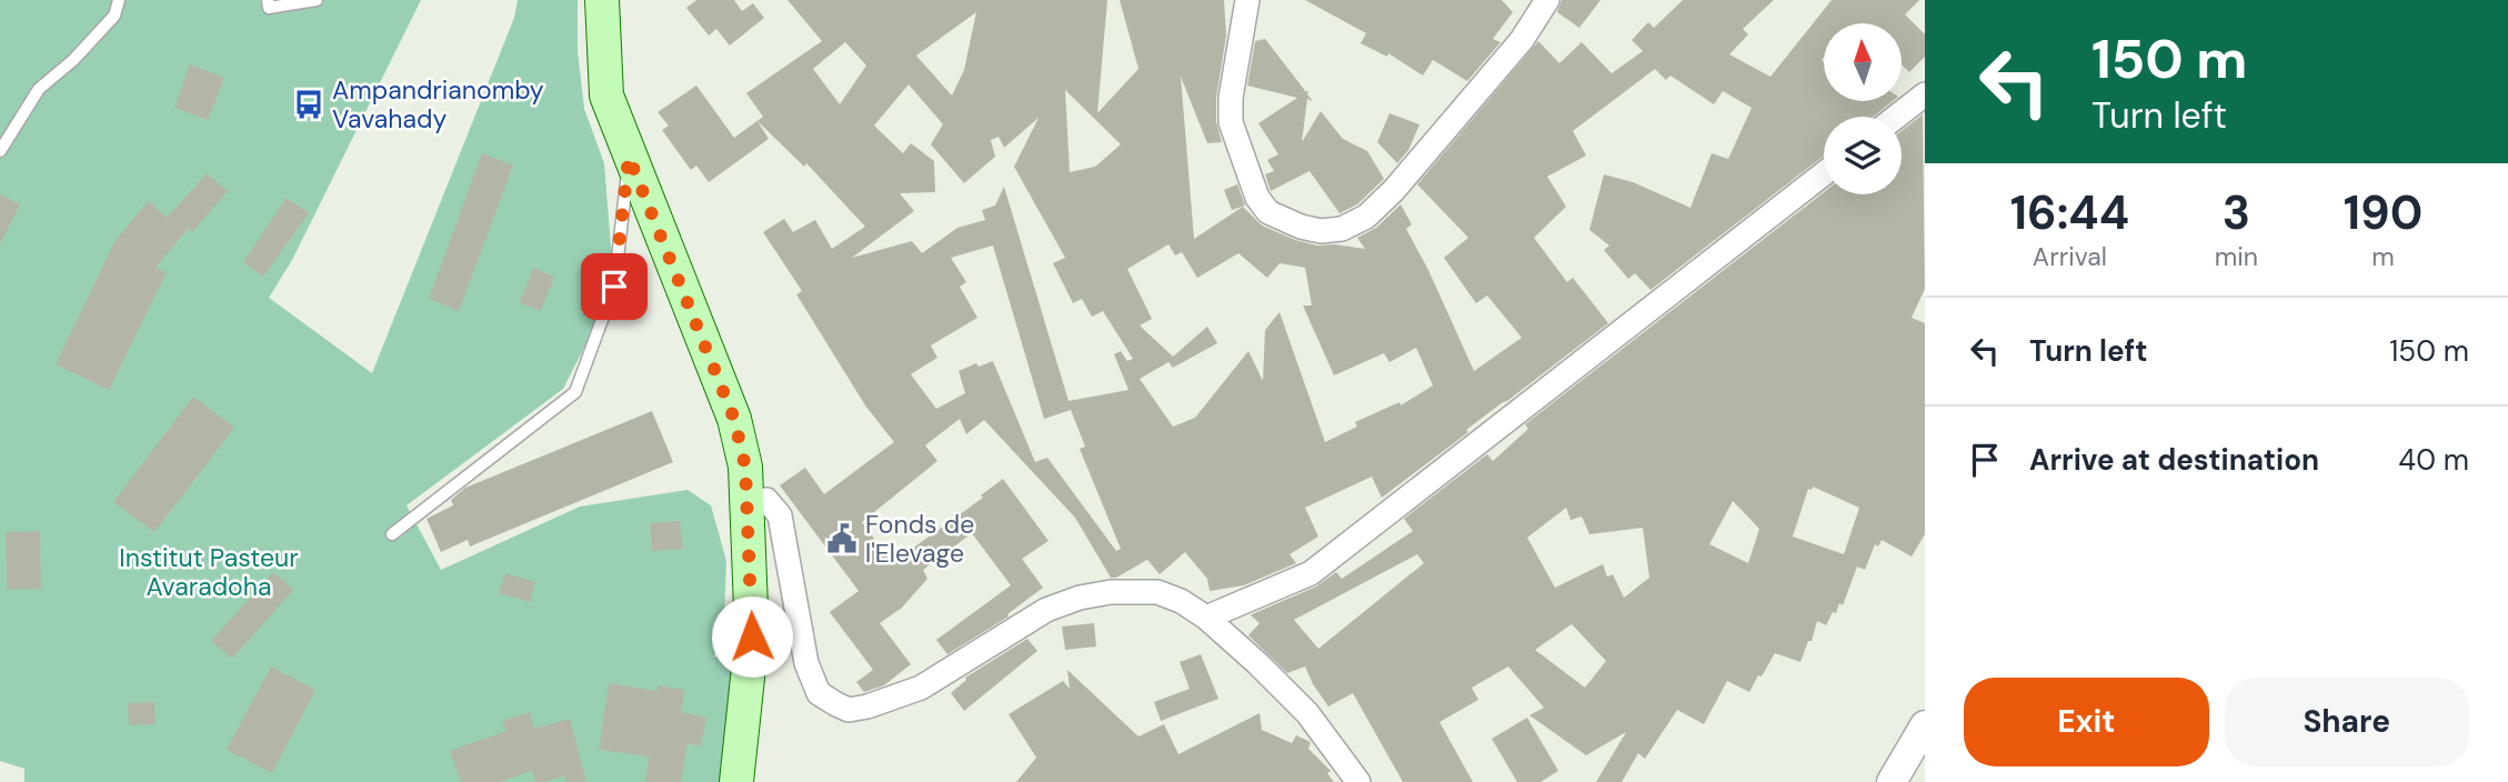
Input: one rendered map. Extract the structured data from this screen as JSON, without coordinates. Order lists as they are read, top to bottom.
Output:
{
  "parks": ["Institut Pasteur Avaradoha"],
  "places": {
    "bus stop": ["Ampandrianomby Vavahady"],
    "public building": ["Fonds de l'Elevage"]
  },
  "north": "top",
  "page": {
    "turn": ["150 m", "Turn left"],
    "eta": [
      "16:44",
      "Arrival",
      "3",
      "min",
      "190",
      "m"
    ],
    "list": [
      {
        "name": "Turn left",
        "value": "150 m"
      },
      {
        "name": "Arrive at destination",
        "value": "40 m"
      }
    ],
    "buttons": ["Exit", "Share"]
  }
}
